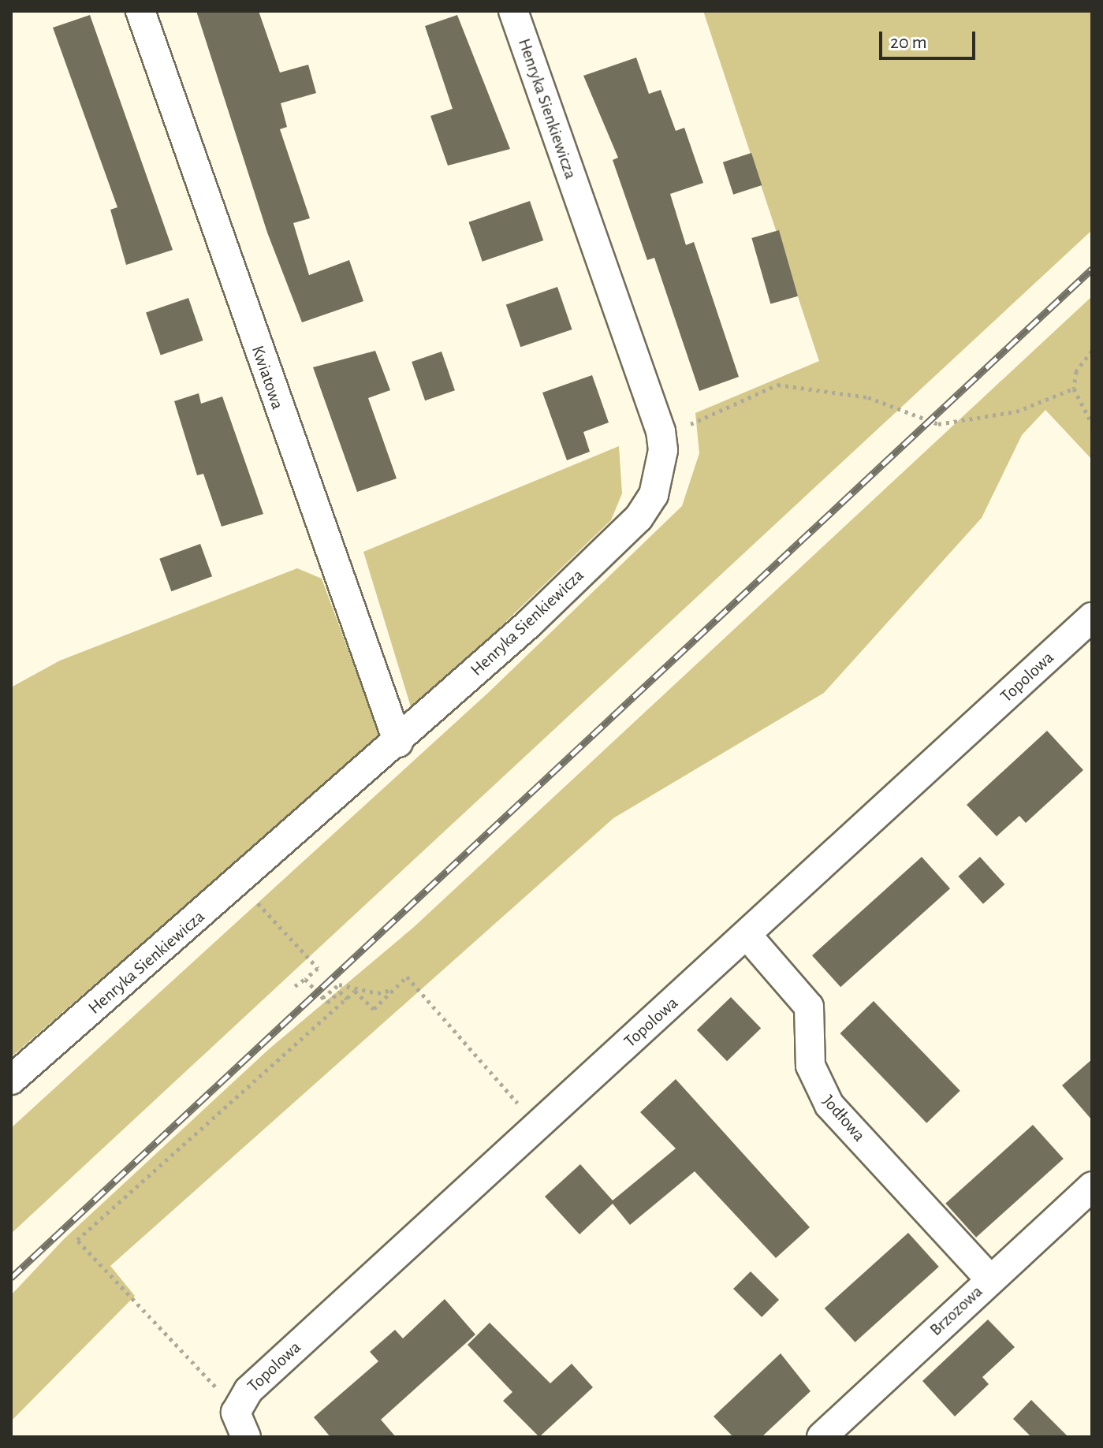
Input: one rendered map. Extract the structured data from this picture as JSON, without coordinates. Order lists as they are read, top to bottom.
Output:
{
  "streets": {
    "street": [
      "Henryka Sienkiewicza",
      "Kwiatowa",
      "Topolowa",
      "Jodłowa",
      "Brzozowa"
    ]
  },
  "crossings": [
    ["Henryka Sienkiewicza", "Kwiatowa"],
    ["Topolowa", "Jodłowa"],
    ["Jodłowa", "Brzozowa"]
  ],
  "scale_bar": "20 m"
}
